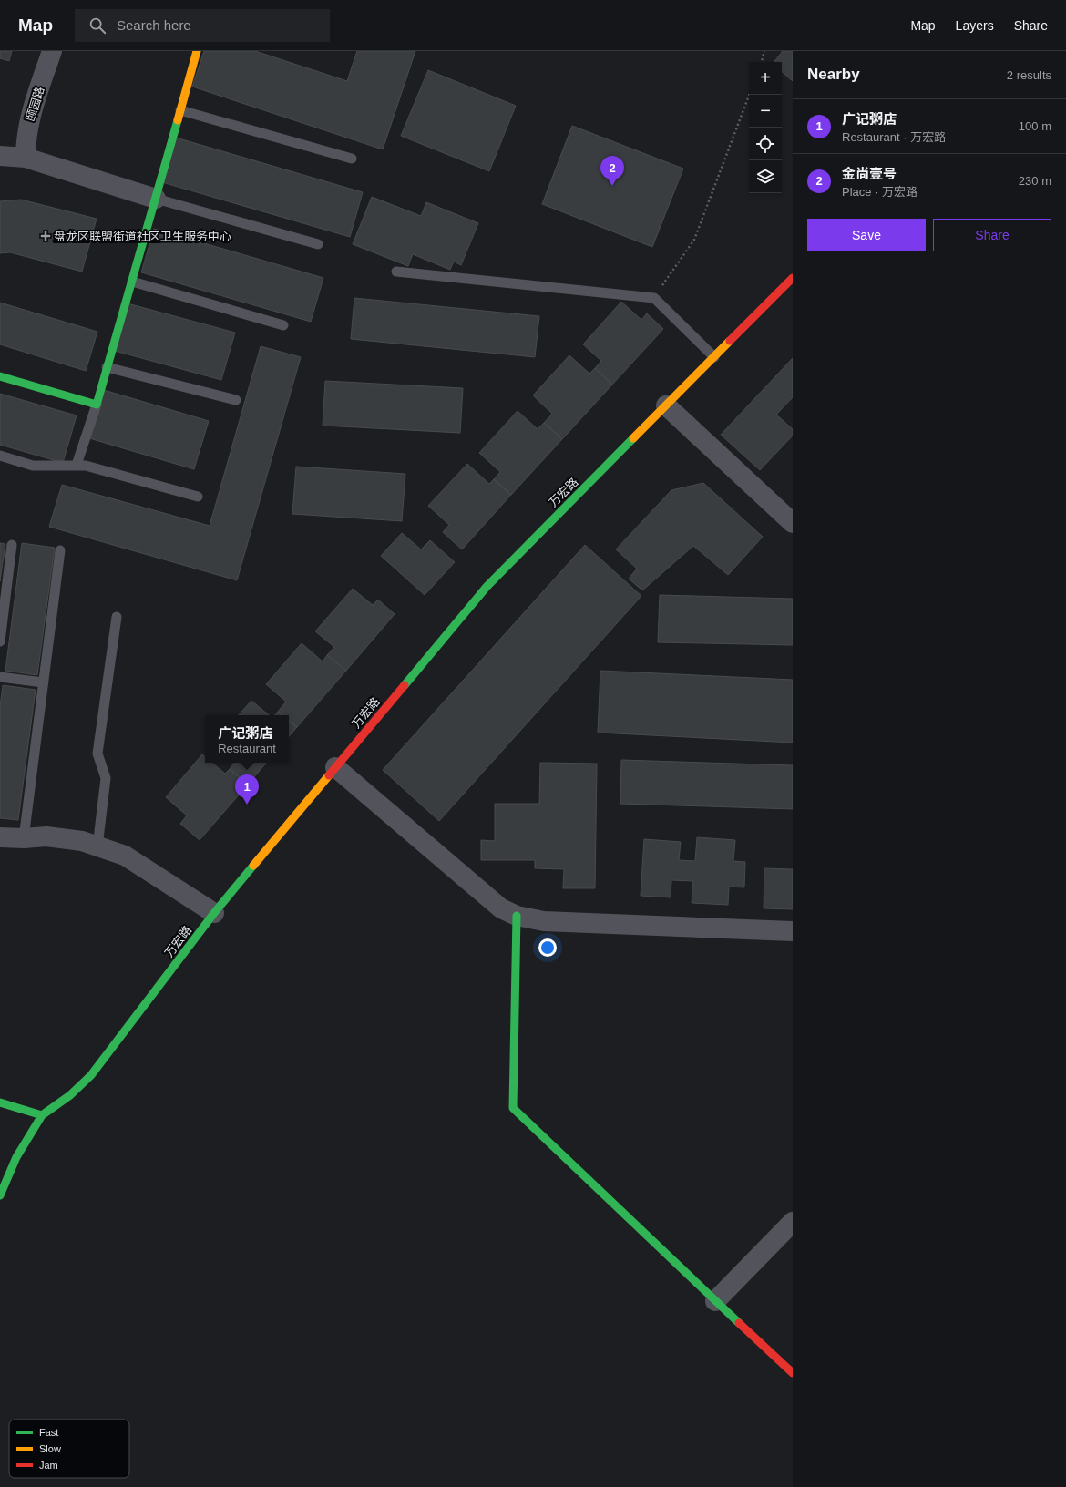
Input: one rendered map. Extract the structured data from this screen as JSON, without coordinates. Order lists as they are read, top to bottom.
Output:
{
  "streets": {
    "street": ["颐园路", "万宏路"]
  },
  "places": {
    "health": ["盘龙区联盟街道社区卫生服务中心"]
  },
  "legend": ["Fast", "Slow", "Jam"],
  "page": {
    "header": "Map",
    "search": "Search here",
    "nav": ["Map", "Layers", "Share"],
    "heading": ["Nearby", "2 results"],
    "map_buttons": ["+", "−"],
    "list": [
      {
        "mark": "1",
        "name": "广记粥店",
        "note": "Restaurant · 万宏路",
        "value": "100 m"
      },
      {
        "mark": "2",
        "name": "金尚壹号",
        "note": "Place · 万宏路",
        "value": "230 m"
      }
    ],
    "pins": ["2", "1"],
    "buttons": ["Save", "Share"],
    "popup": ["广记粥店", "Restaurant"]
  }
}
